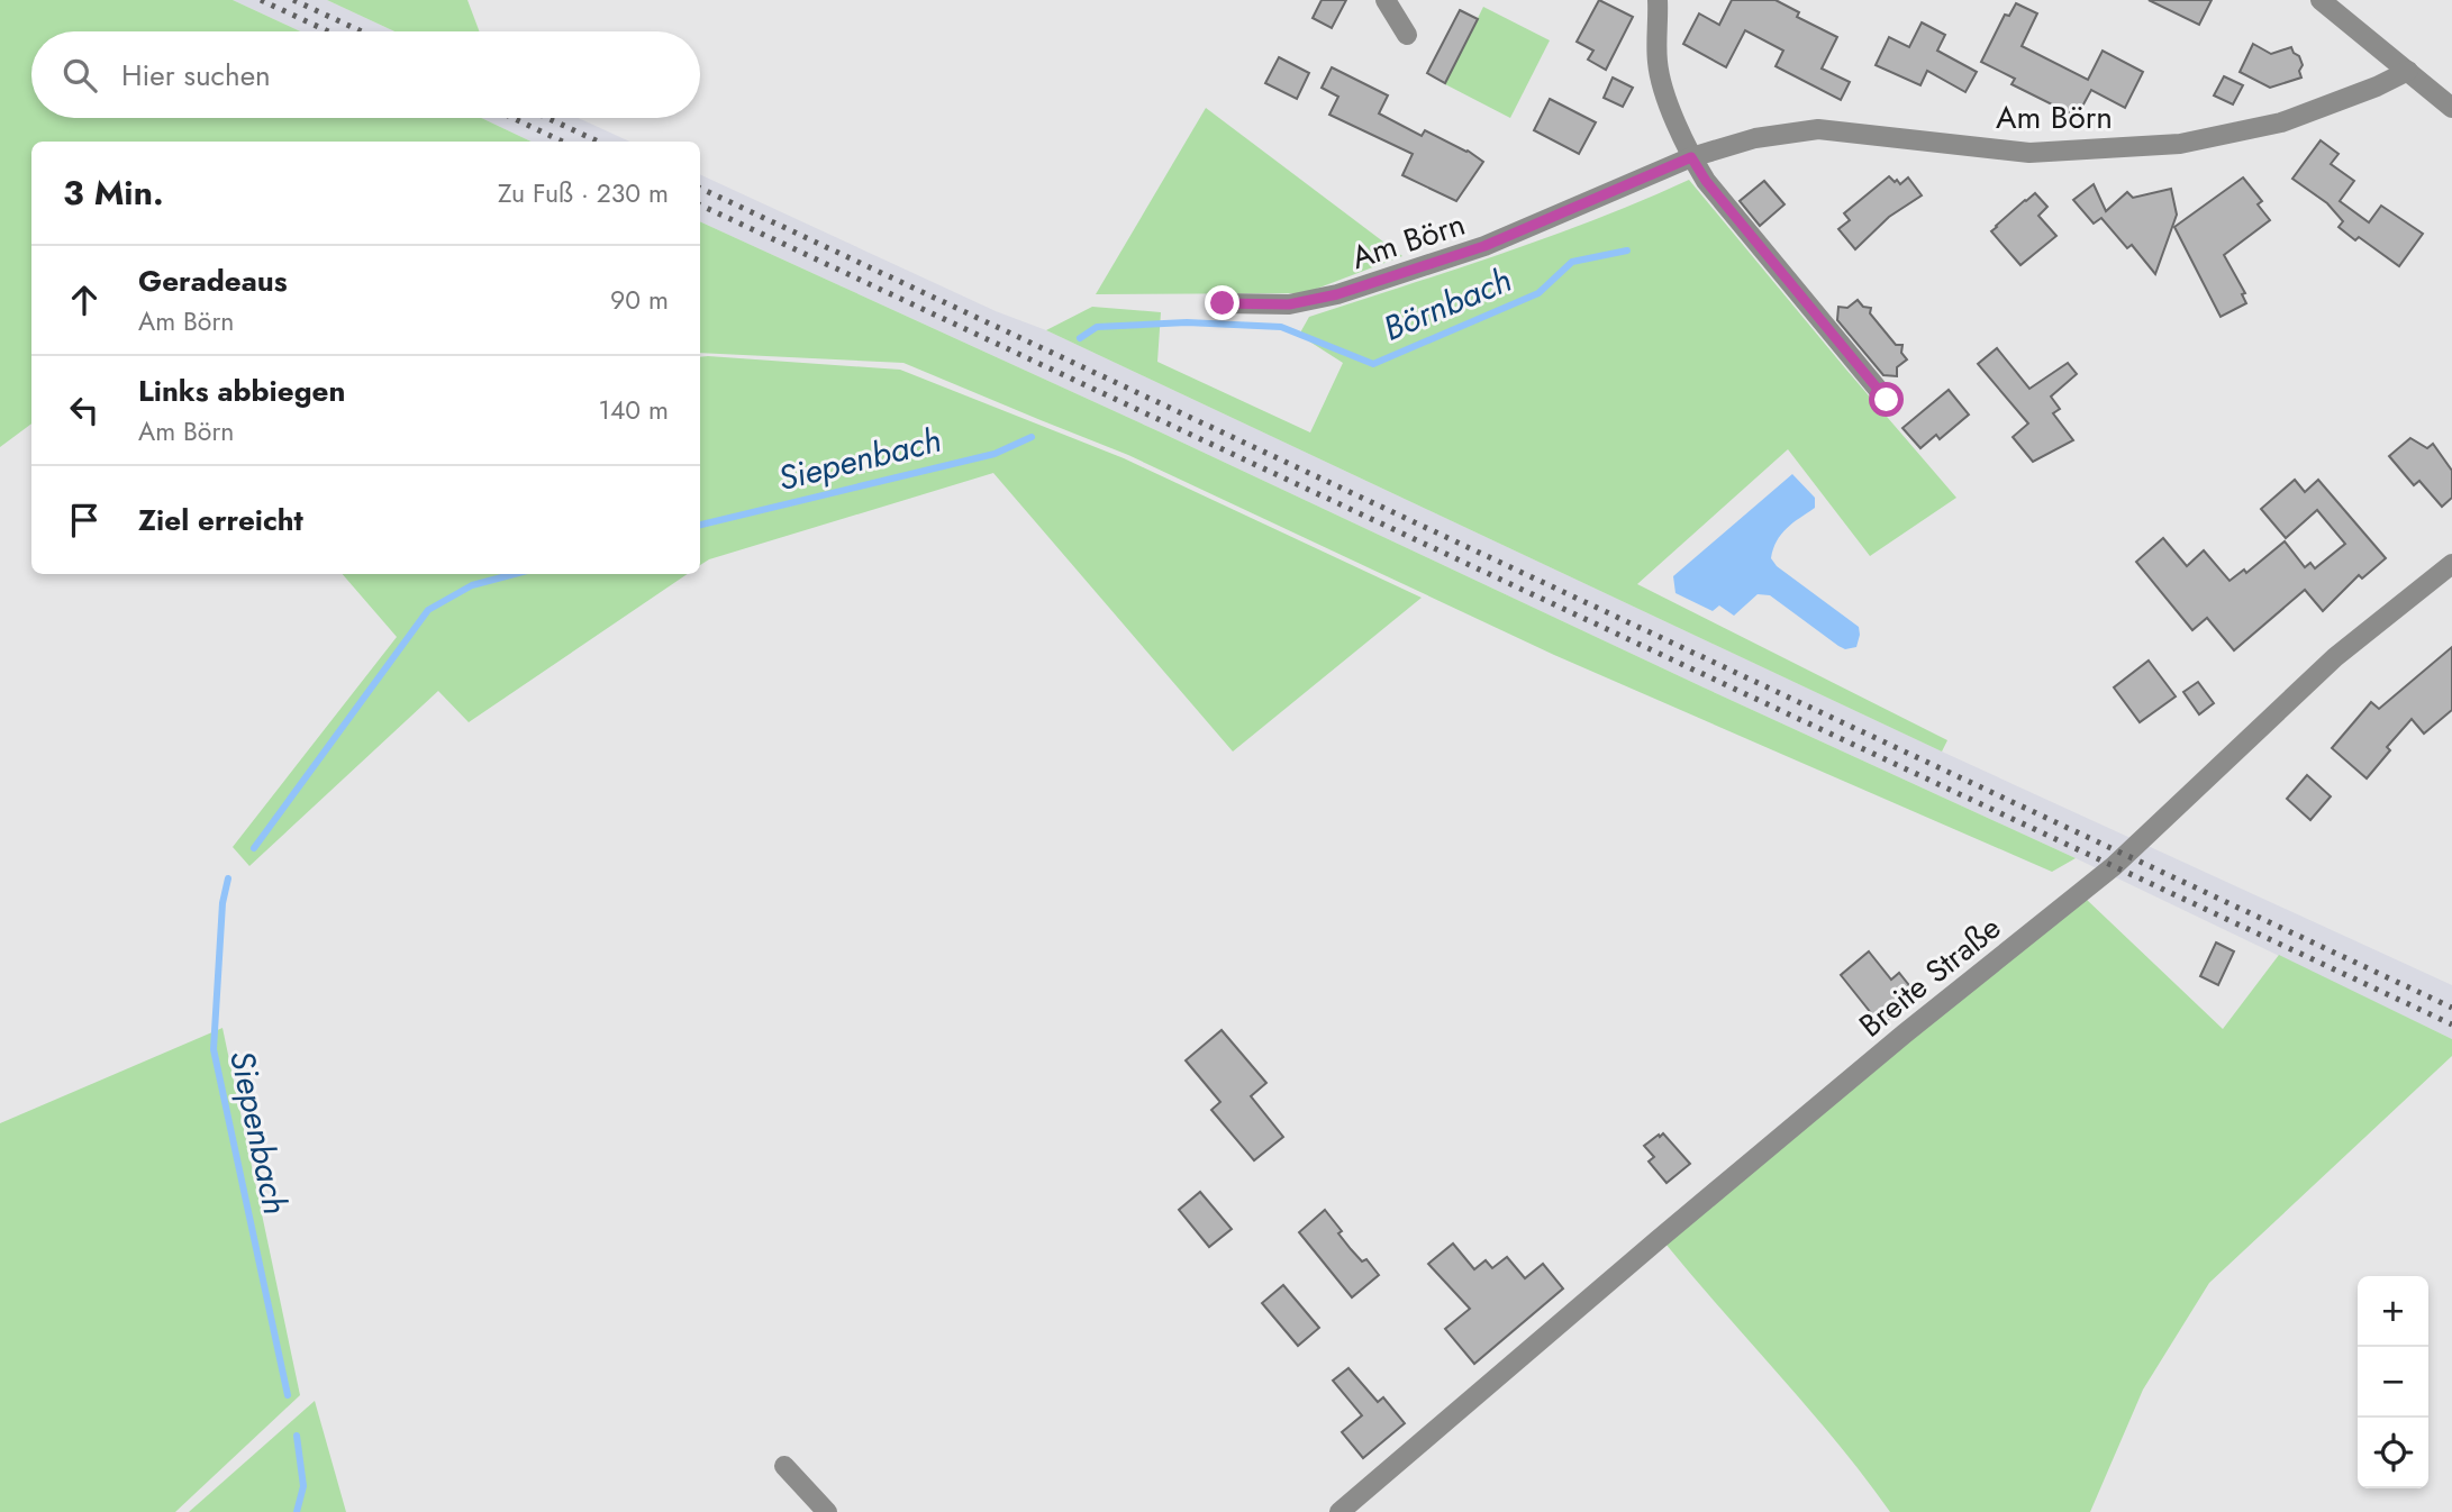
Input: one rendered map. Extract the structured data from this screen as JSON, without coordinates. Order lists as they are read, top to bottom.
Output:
{
  "streets": {
    "street": ["Am Börn", "Breite Straße"]
  },
  "water": ["Börnbach", "Siepenbach"],
  "page": {
    "search": "Hier suchen",
    "heading": ["3 Min.", "Zu Fuß · 230 m"],
    "list": [
      ["Geradeaus", "Am Börn", "90 m"],
      ["Links abbiegen", "Am Börn", "140 m"],
      "Ziel erreicht"
    ],
    "map_buttons": ["+", "−"]
  }
}
